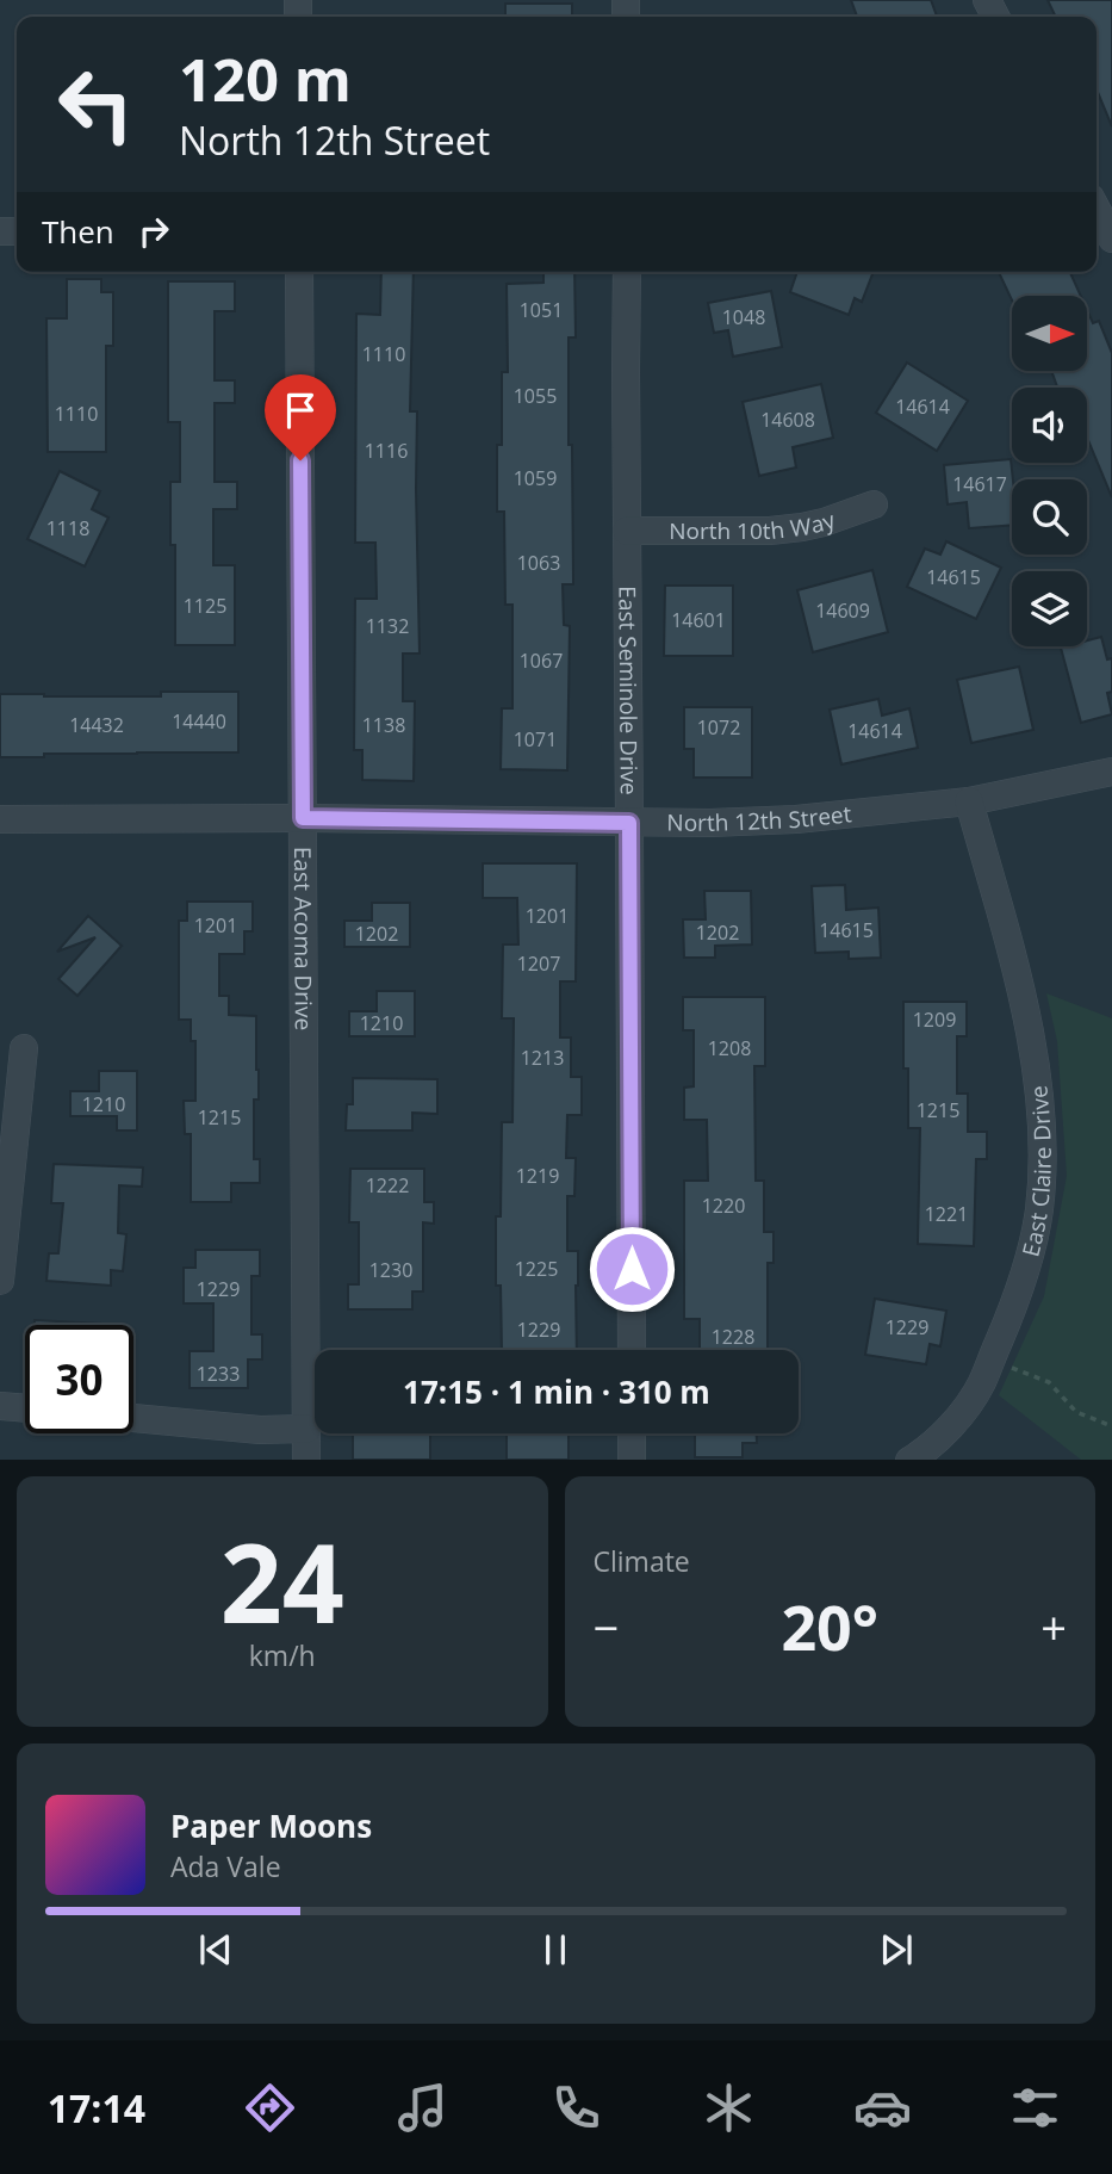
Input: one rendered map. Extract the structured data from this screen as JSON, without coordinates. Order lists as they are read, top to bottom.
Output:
{
  "streets": {
    "street": [
      "North 10th Way",
      "East Seminole Drive",
      "North 12th Street",
      "East Acoma Drive",
      "East Claire Drive"
    ]
  },
  "crossings": [
    ["North 10th Way", "East Seminole Drive"],
    ["East Seminole Drive", "North 12th Street"],
    ["North 12th Street", "East Acoma Drive"],
    ["North 12th Street", "East Claire Drive"]
  ],
  "house_numbers": [
    "1051",
    "1048",
    "1110",
    "1055",
    "14614",
    "1110",
    "14608",
    "1116",
    "1059",
    "14617",
    "1118",
    "1063",
    "14615",
    "1125",
    "14609",
    "14601",
    "1132",
    "1067",
    "14440",
    "14432",
    "1138",
    "1072",
    "14614",
    "1071",
    "1201",
    "1201",
    "14615",
    "1202",
    "1202",
    "1207",
    "1209",
    "1210",
    "1208",
    "1213",
    "1210",
    "1215",
    "1215",
    "1219",
    "1222",
    "1220",
    "1221",
    "1225",
    "1230",
    "1229",
    "1229",
    "1229",
    "1228",
    "1233"
  ],
  "north": "right",
  "page": {
    "turn": ["120 m", "North 12th Street"],
    "then": "Then",
    "limit": "30",
    "trip": "17:15 · 1 min · 310 m",
    "tile": [
      ["24", "km/h"],
      "Climate"
    ],
    "heat": ["−", "20°", "+"],
    "song": ["Paper Moons", "Ada Vale"],
    "tabs": "17:14"
  }
}
